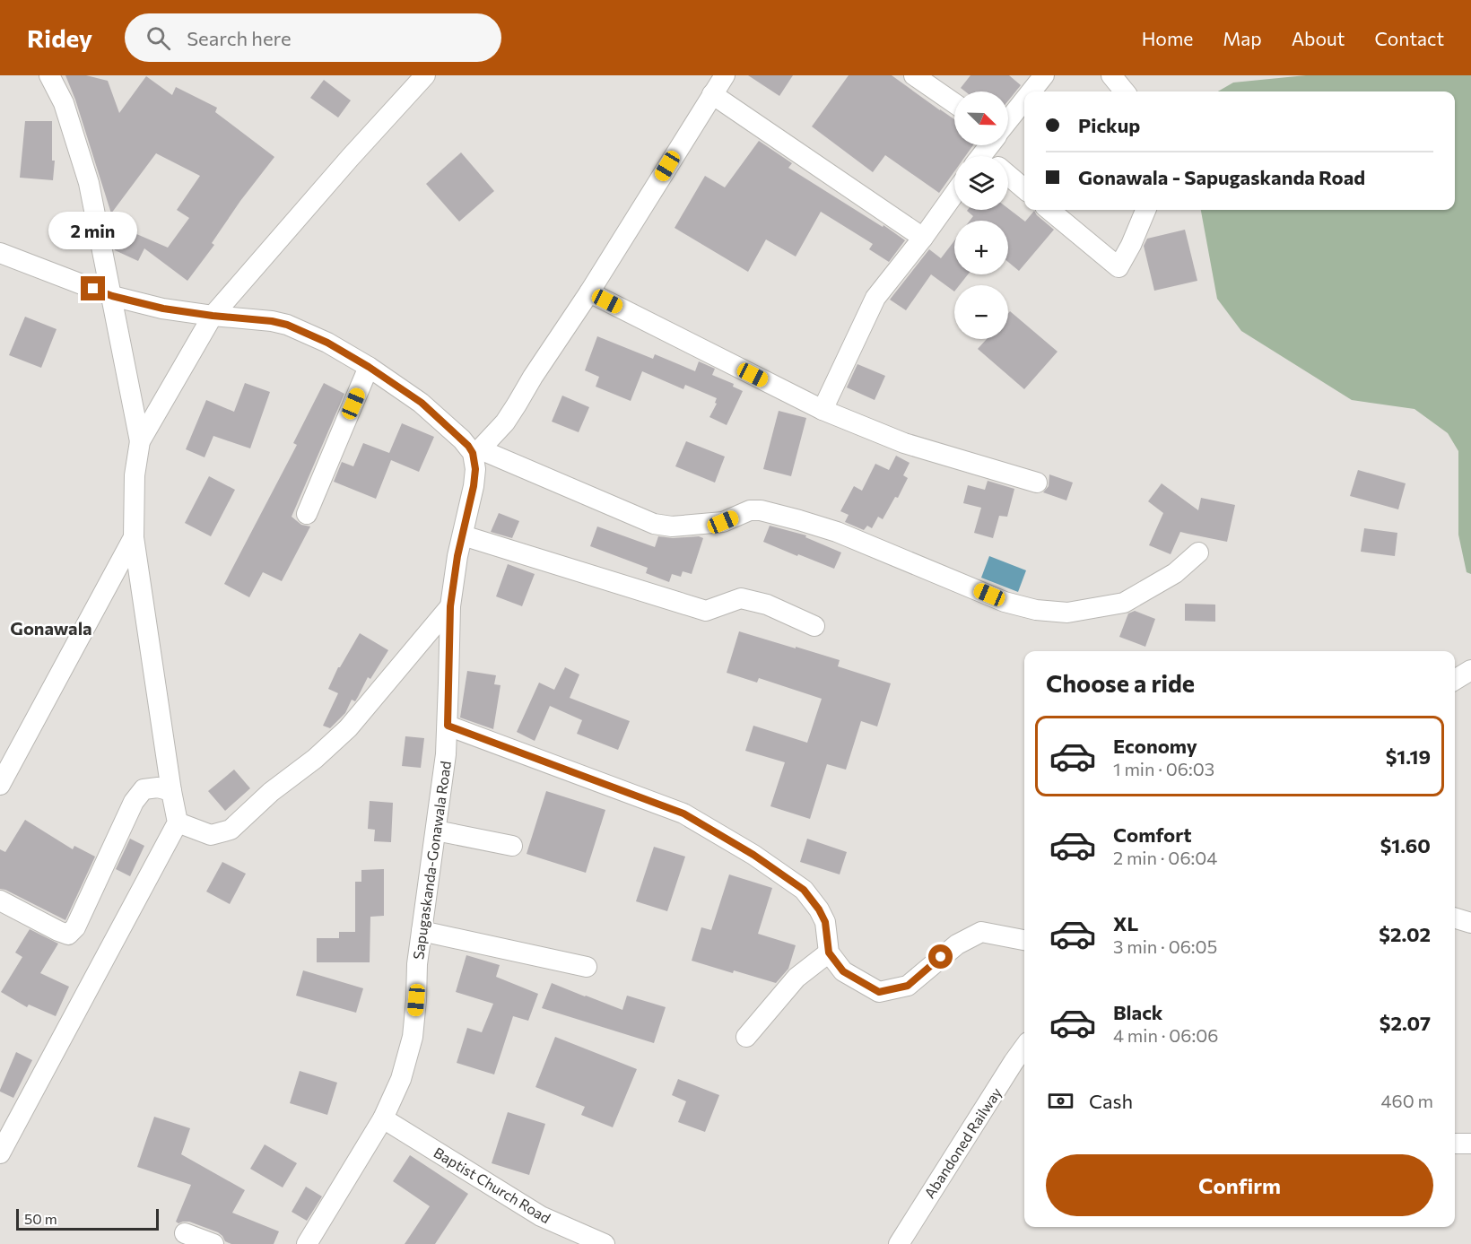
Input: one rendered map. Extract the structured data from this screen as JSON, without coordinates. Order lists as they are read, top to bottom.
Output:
{
  "streets": {
    "street": ["Sapugaskanda-Gonawala Road", "Abandoned Railway", "Baptist Church Road"]
  },
  "crossings": [
    ["Sapugaskanda-Gonawala Road", "Baptist Church Road"]
  ],
  "districts": ["Gonawala"],
  "scale_bar": "50 m",
  "north": "bottom right",
  "page": {
    "header": "Ridey",
    "search": "Search here",
    "nav": [
      "Home",
      "Map",
      "About",
      "Contact"
    ],
    "map_buttons": ["+", "−"],
    "banner": ["Pickup", "Gonawala - Sapugaskanda Road"],
    "bubble": "2 min",
    "heading": "Choose a ride",
    "list": [
      {
        "name": "Economy",
        "note": "1 min · 06:03",
        "value": "$1.19"
      },
      {
        "name": "Comfort",
        "note": "2 min · 06:04",
        "value": "$1.60"
      },
      {
        "name": "XL",
        "note": "3 min · 06:05",
        "value": "$2.02"
      },
      {
        "name": "Black",
        "note": "4 min · 06:06",
        "value": "$2.07"
      }
    ],
    "pay": ["Cash", "460 m"],
    "buttons": "Confirm",
    "scale": "50 m"
  }
}
